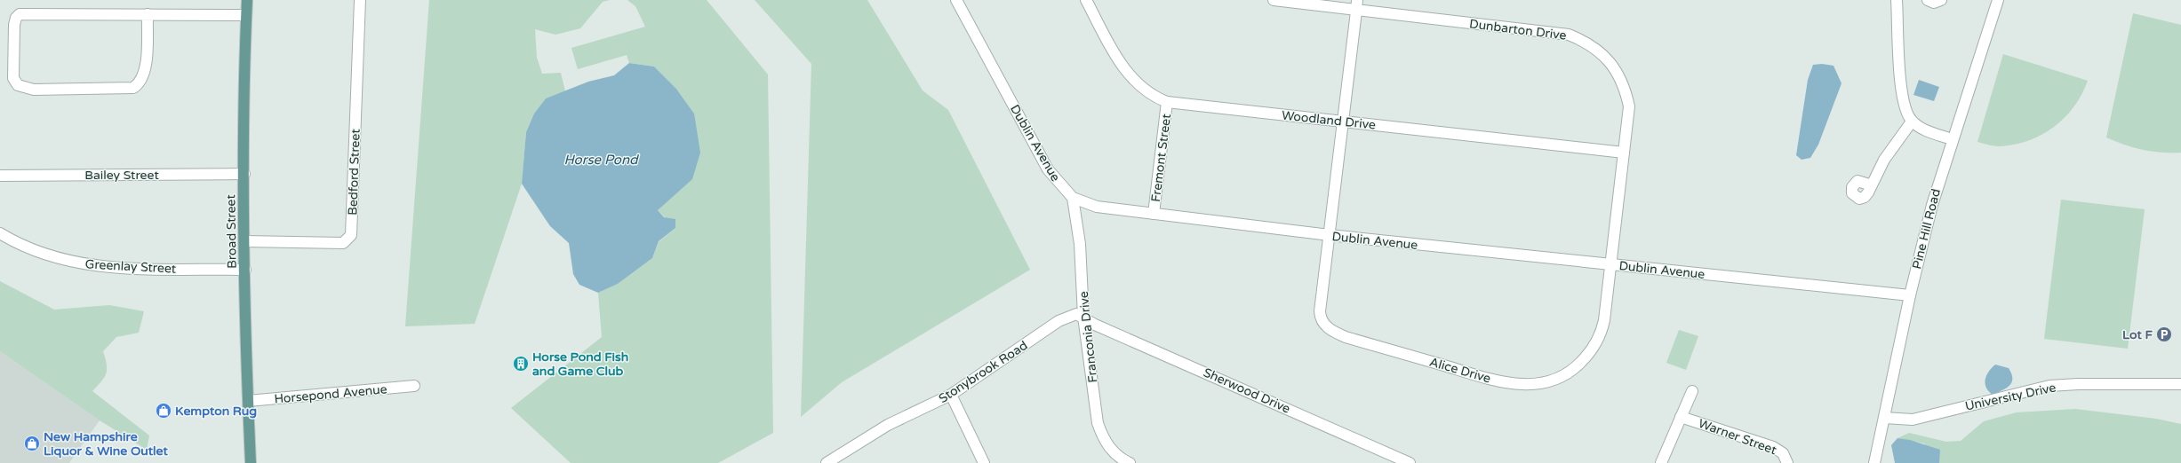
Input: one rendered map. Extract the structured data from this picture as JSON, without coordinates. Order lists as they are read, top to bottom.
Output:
{
  "streets": {
    "main road": ["Broad Street"],
    "street": [
      "Dunbarton Drive",
      "Woodland Drive",
      "Dublin Avenue",
      "Fremont Street",
      "Bedford Street",
      "Bailey Street",
      "Pine Hill Road",
      "Greenlay Street",
      "Franconia Drive",
      "Alice Drive",
      "Stonybrook Road",
      "Sherwood Drive",
      "Horsepond Avenue",
      "University Drive",
      "Warner Street"
    ]
  },
  "crossings": [
    ["Dunbarton Drive", "Woodland Drive"],
    ["Dunbarton Drive", "Dublin Avenue"],
    ["Dunbarton Drive", "Alice Drive"],
    ["Woodland Drive", "Fremont Street"],
    ["Woodland Drive", "Alice Drive"],
    ["Dublin Avenue", "Fremont Street"],
    ["Dublin Avenue", "Pine Hill Road"],
    ["Dublin Avenue", "Franconia Drive"],
    ["Dublin Avenue", "Alice Drive"],
    ["Bedford Street", "Broad Street"],
    ["Bailey Street", "Broad Street"],
    ["Pine Hill Road", "University Drive"],
    ["Broad Street", "Greenlay Street"],
    ["Broad Street", "Horsepond Avenue"],
    ["Franconia Drive", "Stonybrook Road"],
    ["Franconia Drive", "Sherwood Drive"],
    ["Stonybrook Road", "Sherwood Drive"]
  ],
  "water": ["Horse Pond"],
  "places": {
    "parking": ["Lot F"],
    "building": ["Horse Pond Fish and Game Club"],
    "shop": ["Kempton Rug", "New Hampshire Liquor & Wine Outlet"]
  }
}
